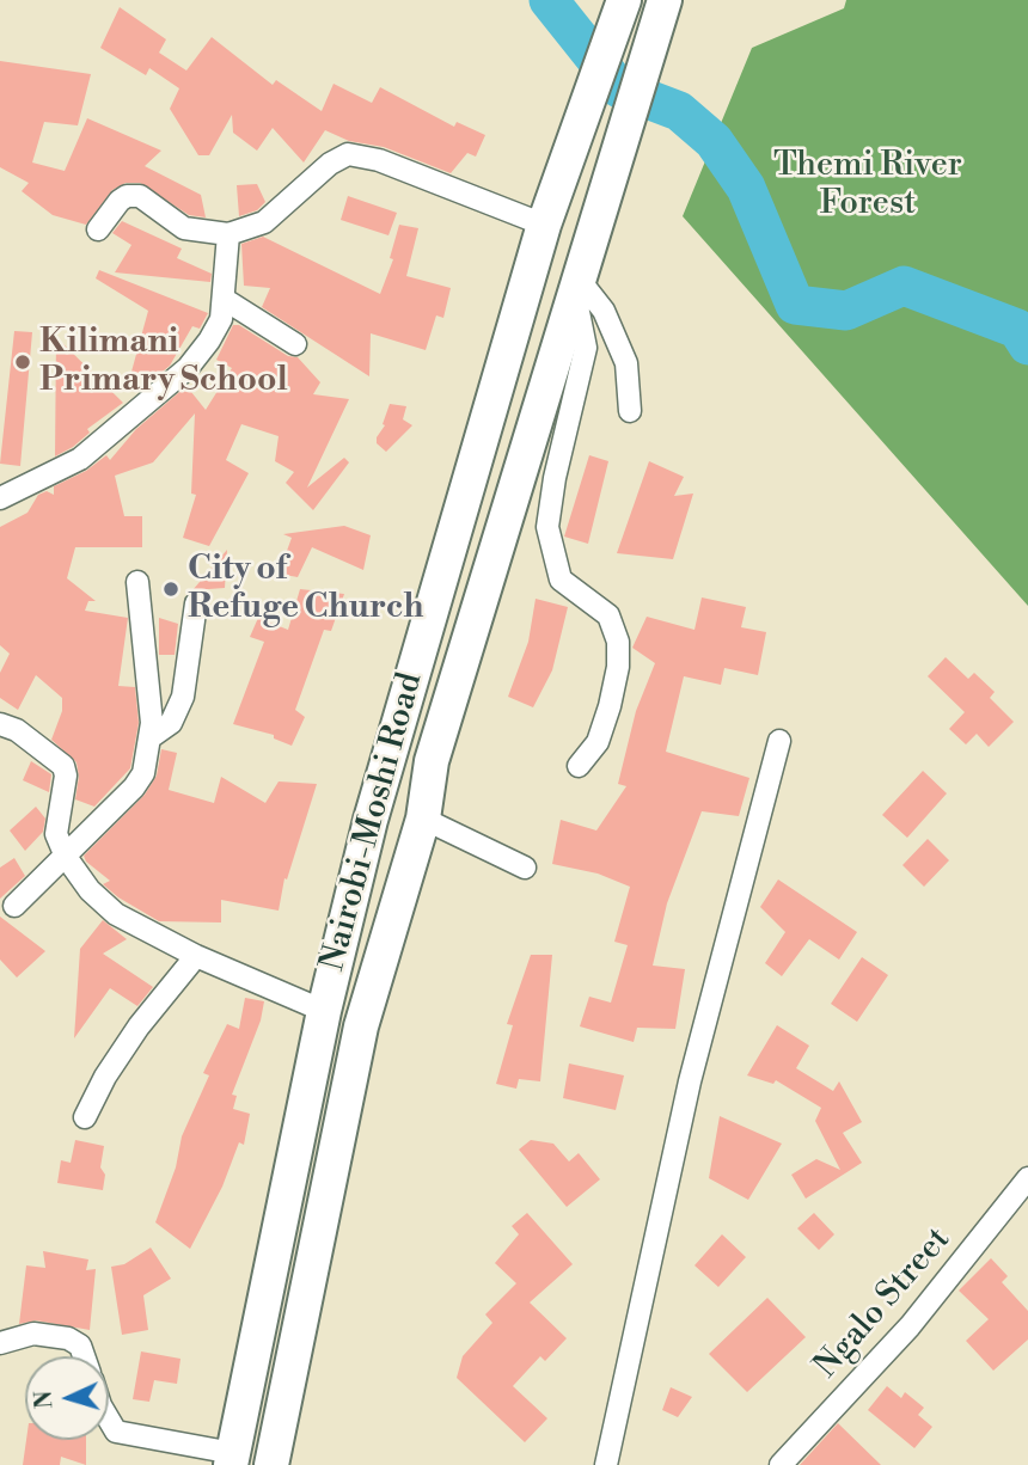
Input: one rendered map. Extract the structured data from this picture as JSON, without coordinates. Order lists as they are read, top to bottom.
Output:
{
  "streets": {
    "highway": ["Nairobi-Moshi Road"],
    "street": ["Ngalo Street"]
  },
  "parks": ["Themi River Forest"],
  "places": ["Kilimani Primary School", "City of Refuge Church"],
  "north": "left"
}
